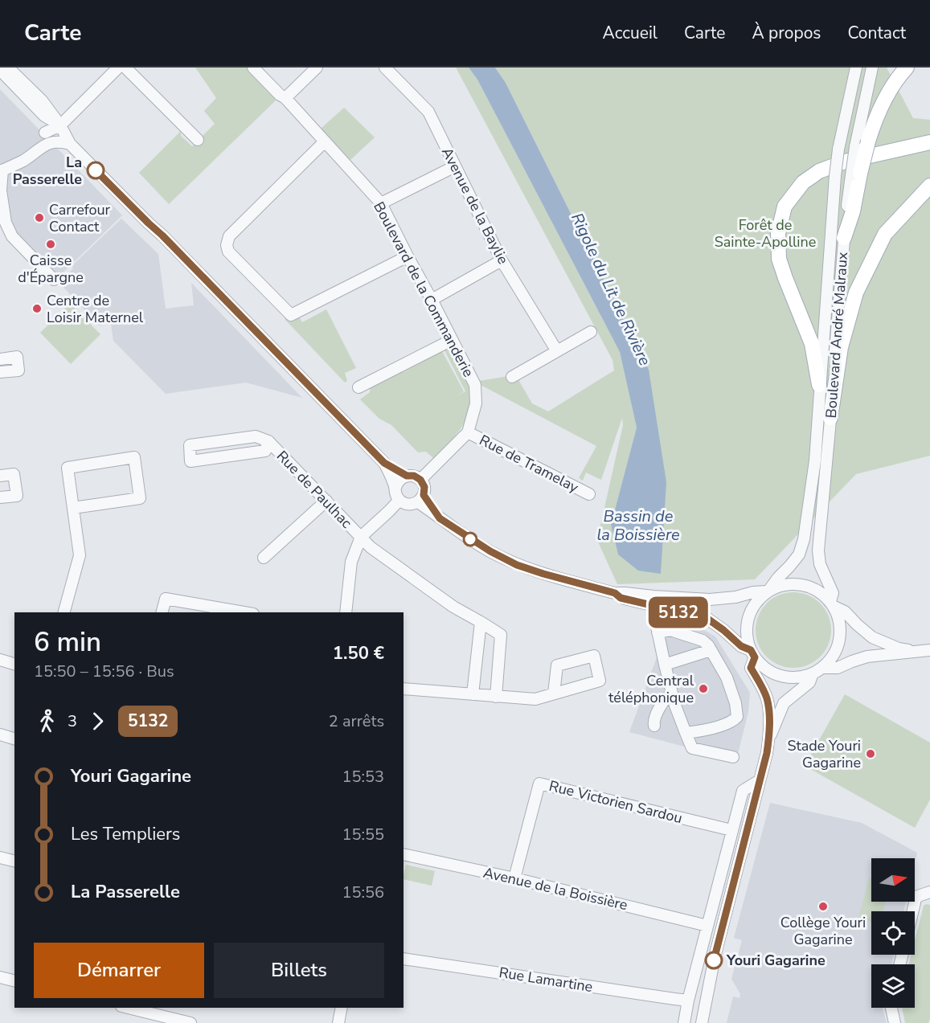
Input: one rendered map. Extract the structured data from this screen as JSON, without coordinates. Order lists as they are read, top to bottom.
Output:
{
  "streets": {
    "street": [
      "Avenue de la Baylie",
      "Boulevard de la Commanderie",
      "Boulevard André Malraux",
      "Rue de Tramelay",
      "Rue de Paulhac",
      "Rue Victorien Sardou",
      "Avenue de la Boissière",
      "Rue Lamartine"
    ]
  },
  "crossings": [
    ["Boulevard de la Commanderie", "Rue de Tramelay"],
    ["Rue Victorien Sardou", "Avenue de la Boissière"]
  ],
  "water": ["Rigole du Lit de Rivière", "Bassin de la Boissière"],
  "parks": ["Forêt de Sainte-Apolline"],
  "places": [
    "La Passerelle",
    "Carrefour Contact",
    "Caisse d'Épargne",
    "Centre de Loisir Maternel",
    "Central téléphonique",
    "Stade Youri Gagarine",
    "Collège Youri Gagarine",
    "Youri Gagarine"
  ],
  "lines": ["bus line 5132"],
  "north": "right",
  "page": {
    "header": "Carte",
    "nav": [
      "Accueil",
      "Carte",
      "À propos",
      "Contact"
    ],
    "on_map": "5132",
    "heading": ["6 min", "15:50 – 15:56 · Bus", "1.50 €"],
    "legs": ["3", "5132", "2 arrêts"],
    "list": [
      {
        "name": "Youri Gagarine",
        "value": "15:53"
      },
      {
        "name": "Les Templiers",
        "value": "15:55"
      },
      {
        "name": "La Passerelle",
        "value": "15:56"
      }
    ],
    "buttons": ["Démarrer", "Billets"]
  }
}
